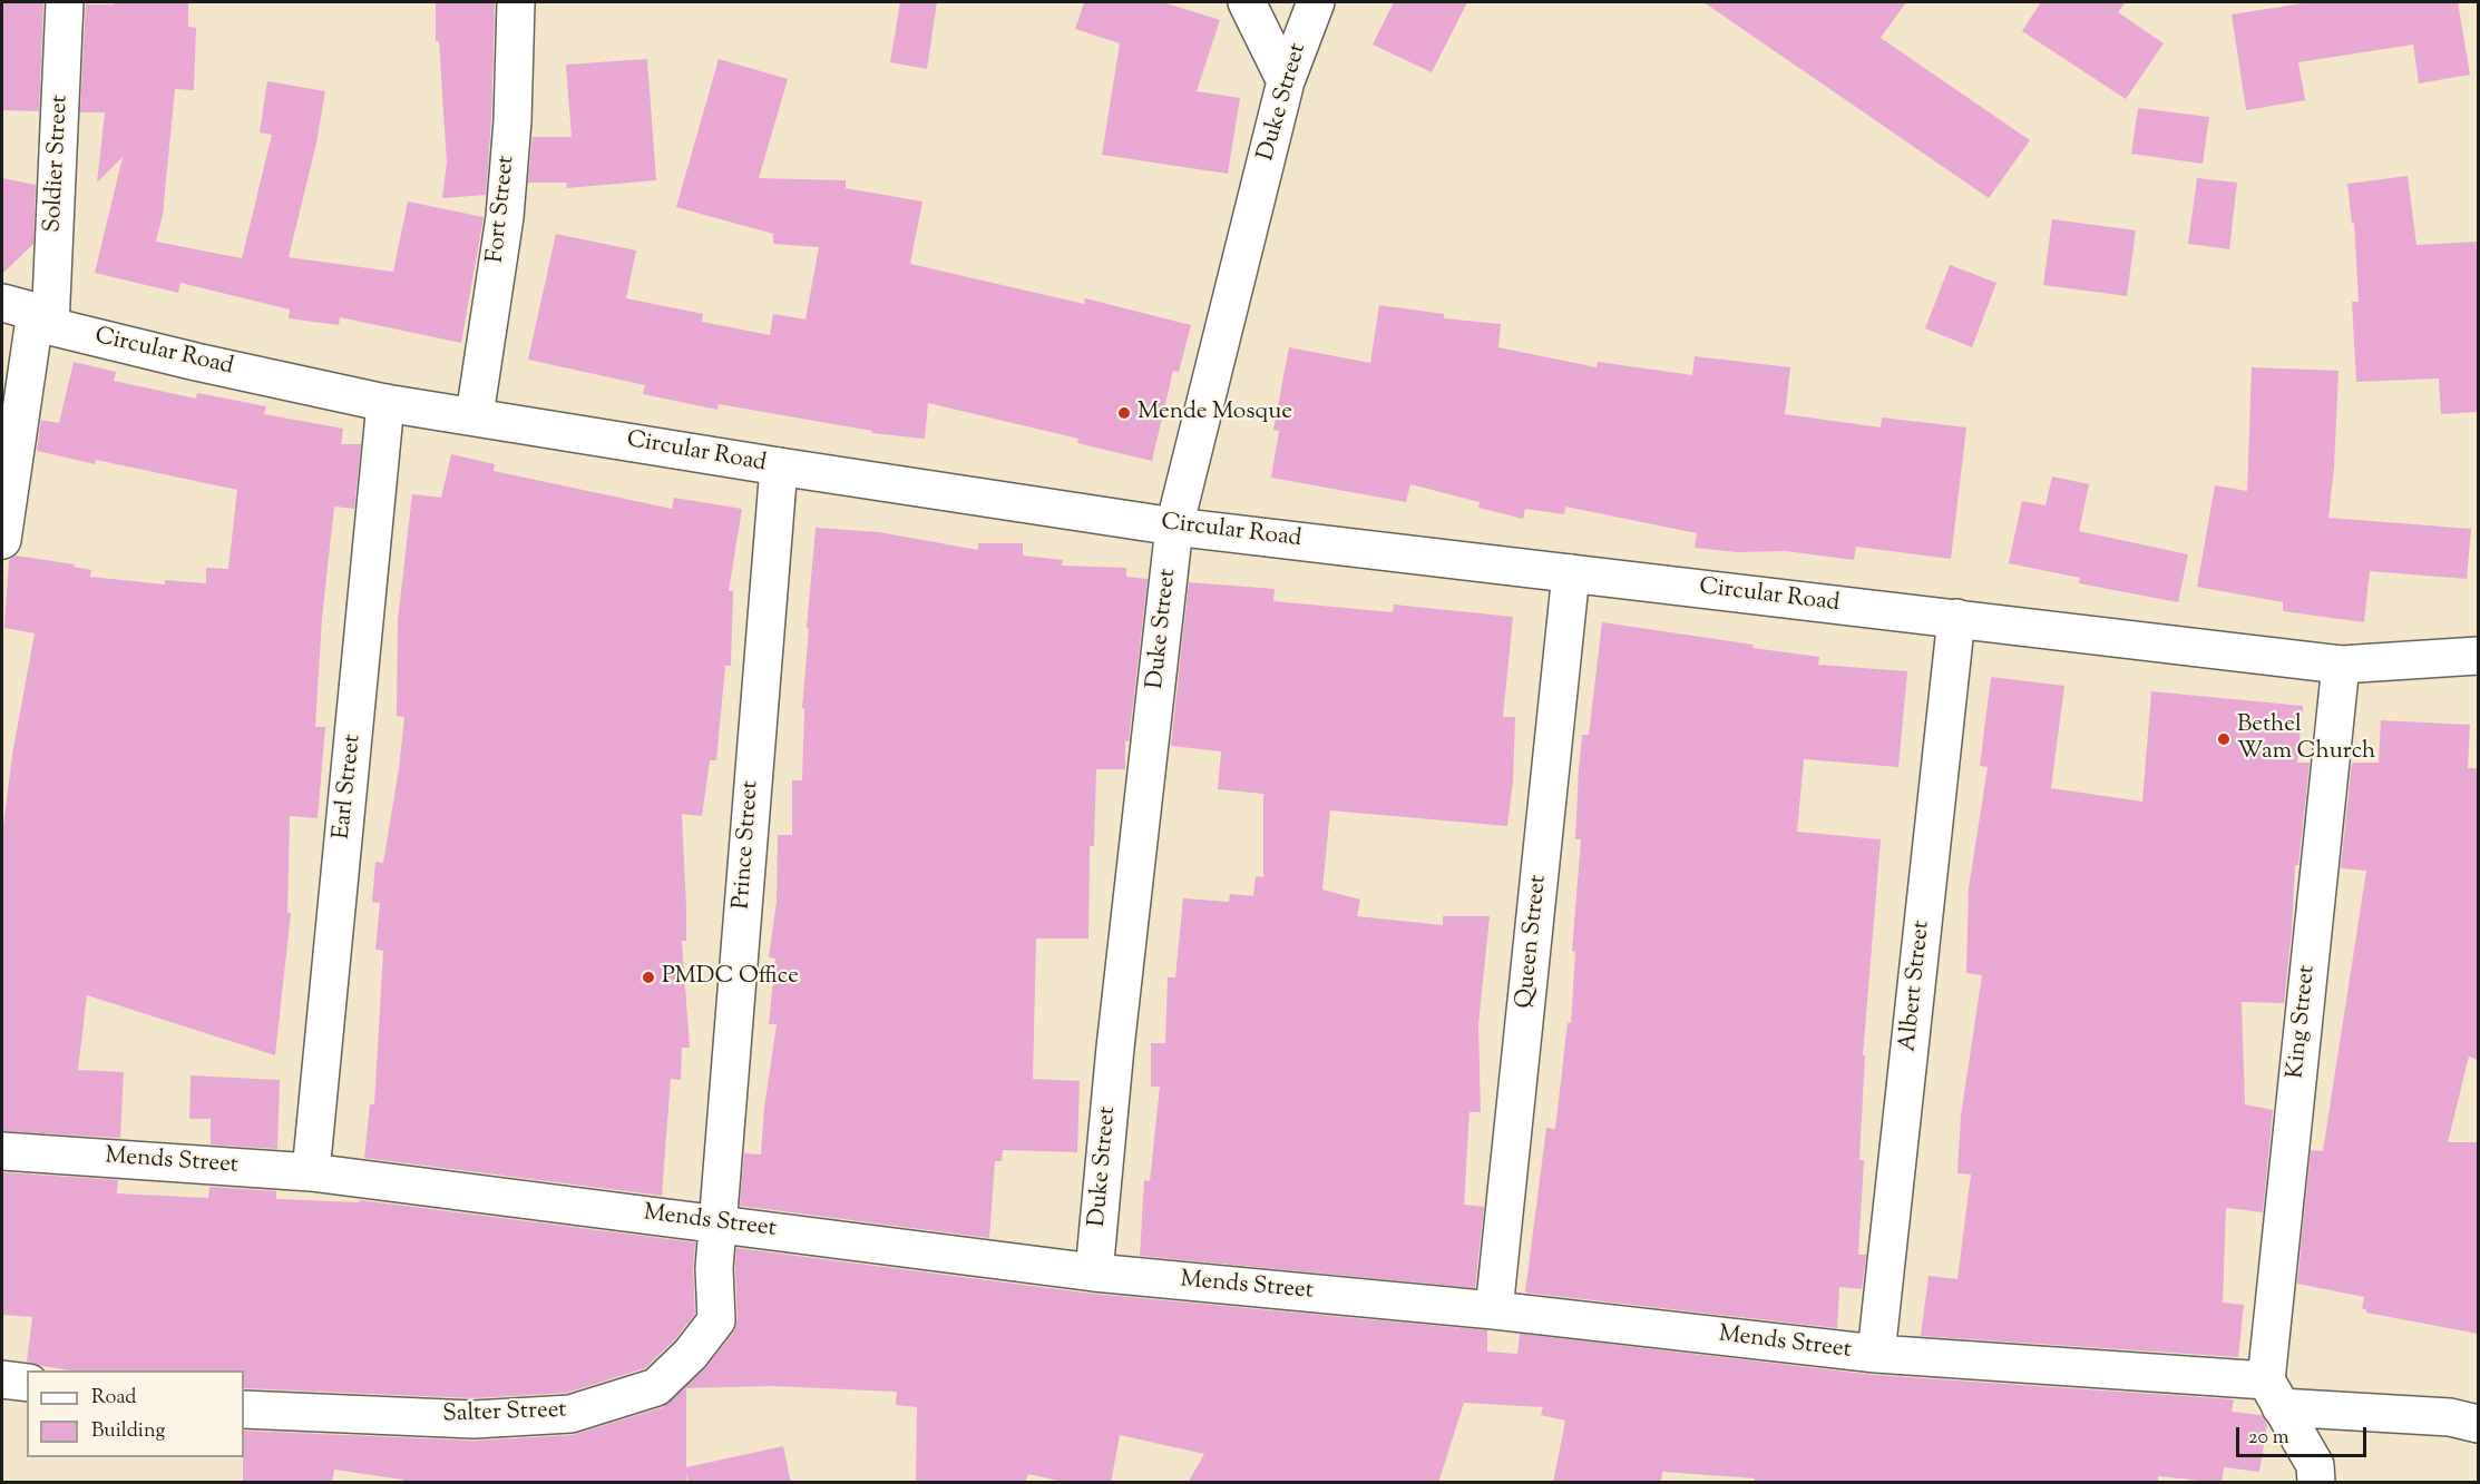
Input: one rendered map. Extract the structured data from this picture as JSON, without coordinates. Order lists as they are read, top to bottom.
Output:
{
  "streets": {
    "street": [
      "Duke Street",
      "Soldier Street",
      "Fort Street",
      "Circular Road",
      "Earl Street",
      "Prince Street",
      "Queen Street",
      "Albert Street",
      "King Street",
      "Mends Street",
      "Salter Street"
    ]
  },
  "crossings": [
    ["Duke Street", "Circular Road"],
    ["Duke Street", "Mends Street"],
    ["Soldier Street", "Circular Road"],
    ["Fort Street", "Circular Road"],
    ["Circular Road", "Earl Street"],
    ["Circular Road", "Prince Street"],
    ["Circular Road", "Queen Street"],
    ["Circular Road", "Albert Street"],
    ["Circular Road", "King Street"],
    ["Earl Street", "Mends Street"],
    ["Prince Street", "Mends Street"],
    ["Prince Street", "Salter Street"],
    ["Queen Street", "Mends Street"],
    ["Albert Street", "Mends Street"],
    ["King Street", "Mends Street"],
    ["Mends Street", "Salter Street"]
  ],
  "places": ["Mende Mosque", "Bethel Wam Church", "PMDC Office"],
  "legend": ["Road", "Building"],
  "scale_bar": "20 m"
}
